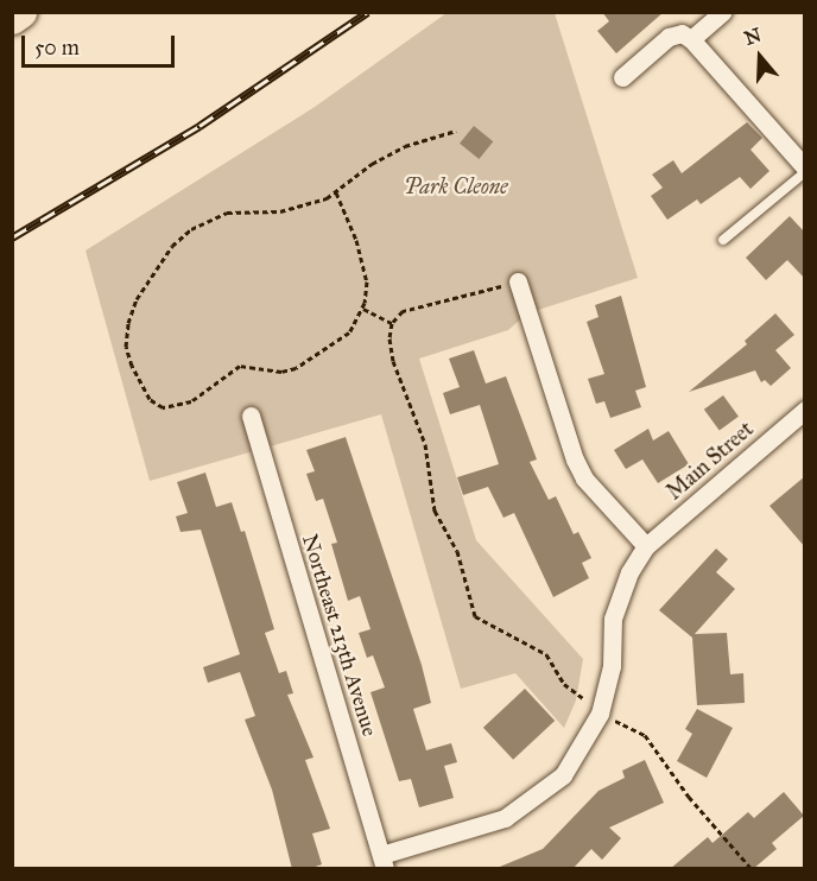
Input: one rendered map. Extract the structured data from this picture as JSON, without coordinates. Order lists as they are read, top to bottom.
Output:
{
  "streets": {
    "street": ["Main Street", "Northeast 213th Avenue"]
  },
  "crossings": [
    ["Main Street", "Northeast 213th Avenue"]
  ],
  "parks": ["Park Cleone"],
  "scale_bar": "50 m",
  "north": "top"
}
